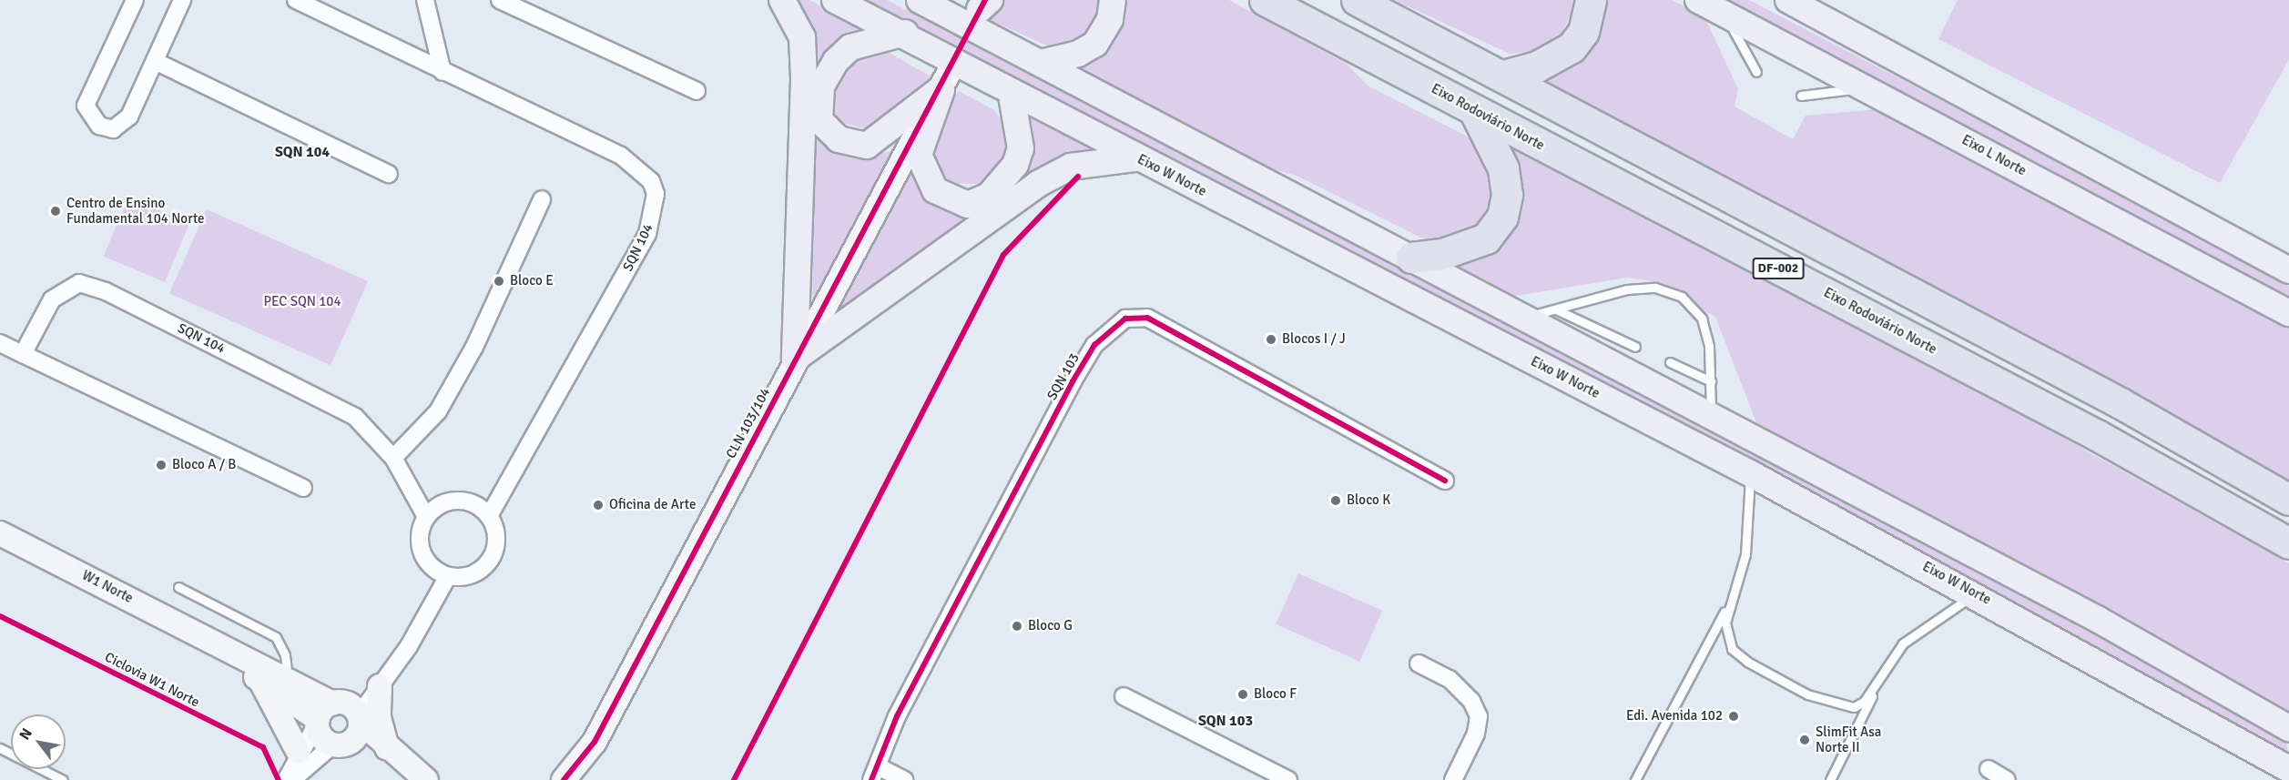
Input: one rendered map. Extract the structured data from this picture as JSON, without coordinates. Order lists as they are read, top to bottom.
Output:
{
  "streets": {
    "highway": ["Eixo Rodoviário Norte", "DF-002"],
    "main road": ["Eixo L Norte", "Eixo W Norte"],
    "street": [
      "SQN 104",
      "SQN 103",
      "CLN 103/104",
      "W1 Norte"
    ],
    "cycle path": ["Ciclovia W1 Norte"]
  },
  "districts": ["SQN 104", "SQN 103"],
  "parks": ["PEC SQN 104"],
  "places": [
    "Centro de Ensino Fundamental 104 Norte",
    "Bloco E",
    "Blocos I / J",
    "Bloco A / B",
    "Bloco K",
    "Oficina de Arte",
    "Bloco G",
    "Bloco F",
    "Edi. Avenida 102",
    "SlimFit Asa Norte II"
  ],
  "north": "top left"
}
